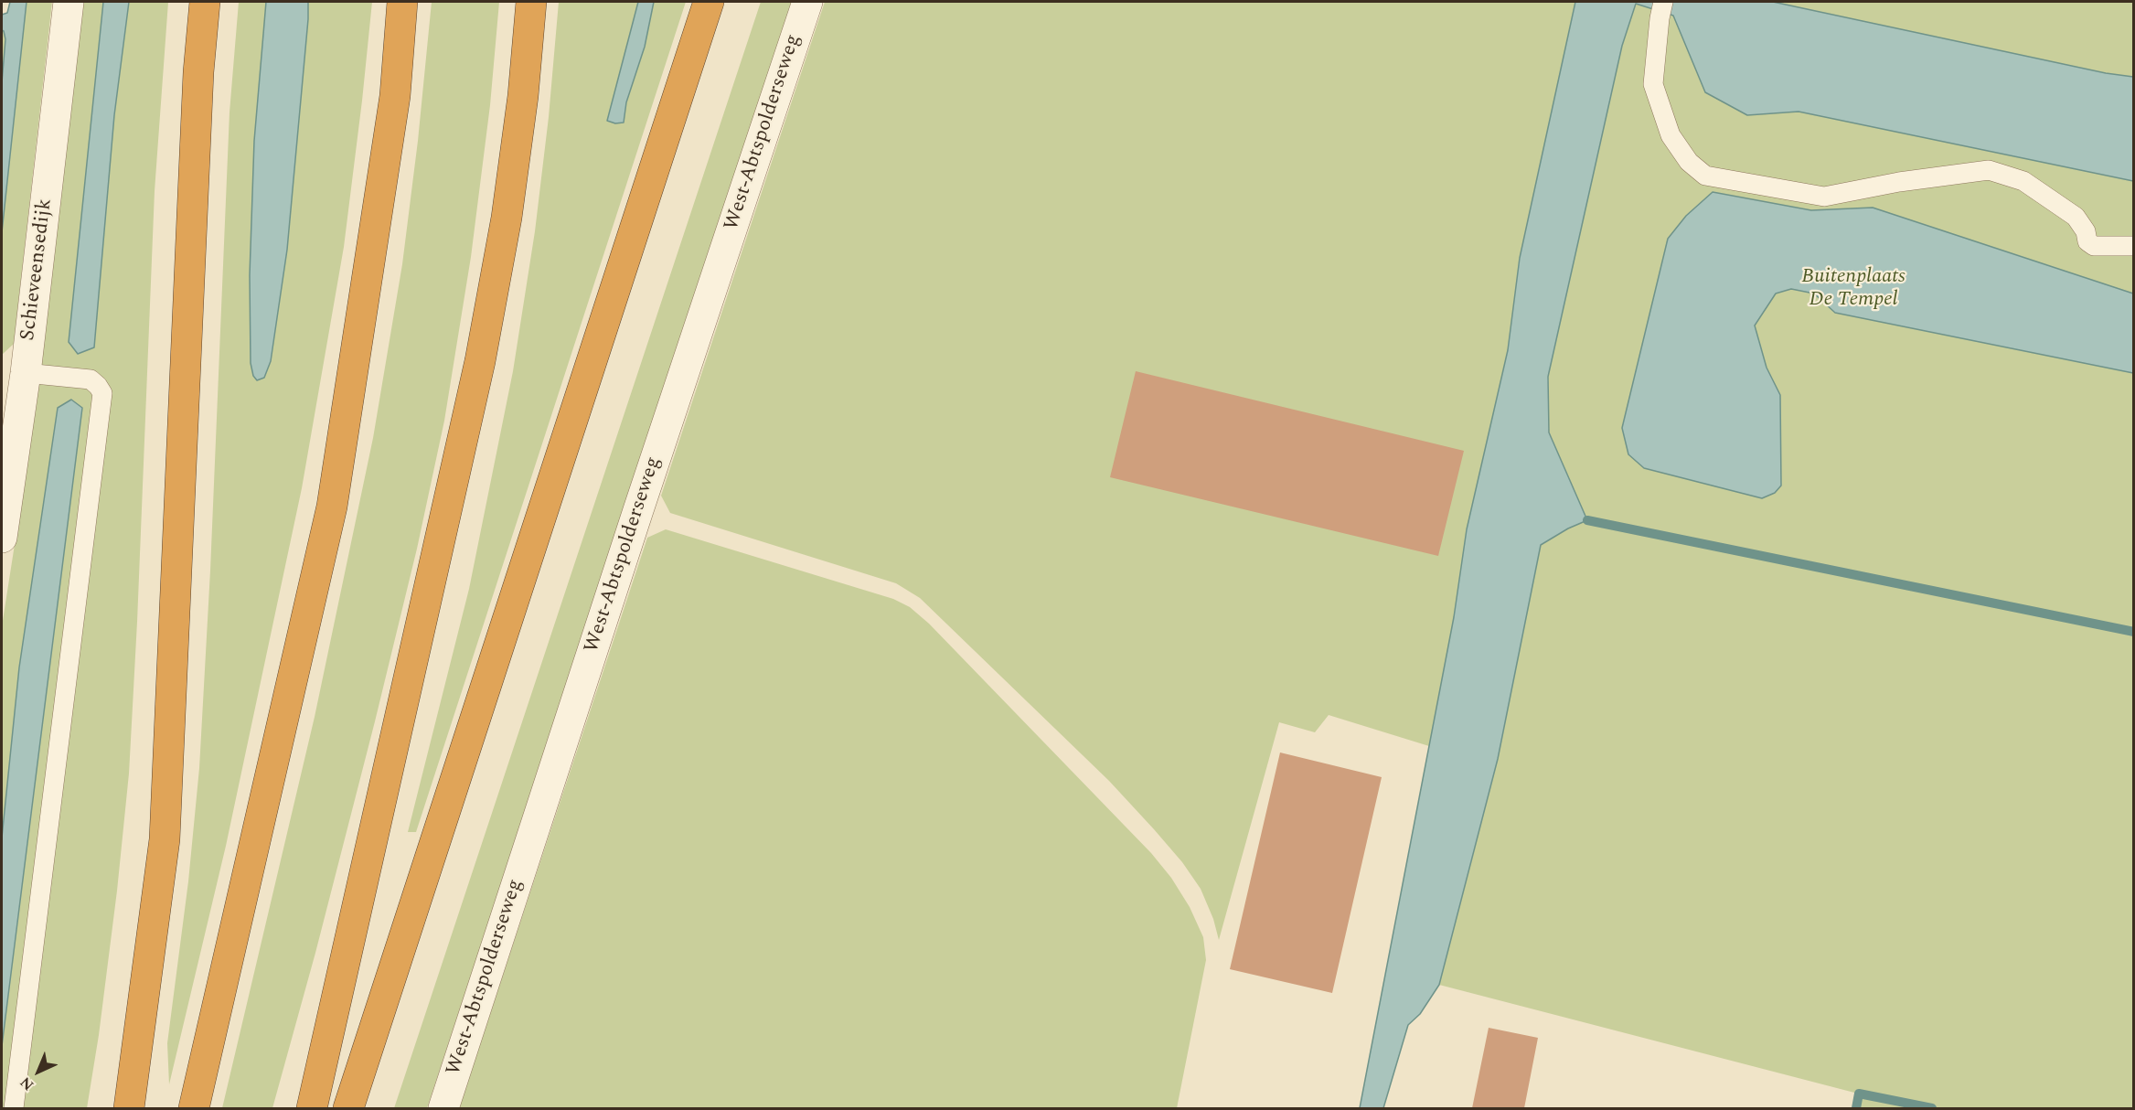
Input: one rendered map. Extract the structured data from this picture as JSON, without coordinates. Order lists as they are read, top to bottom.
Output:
{
  "streets": {
    "street": ["West-Abtspolderseweg", "Schieveensedijk"]
  },
  "parks": ["Buitenplaats De Tempel"],
  "north": "bottom left"
}
